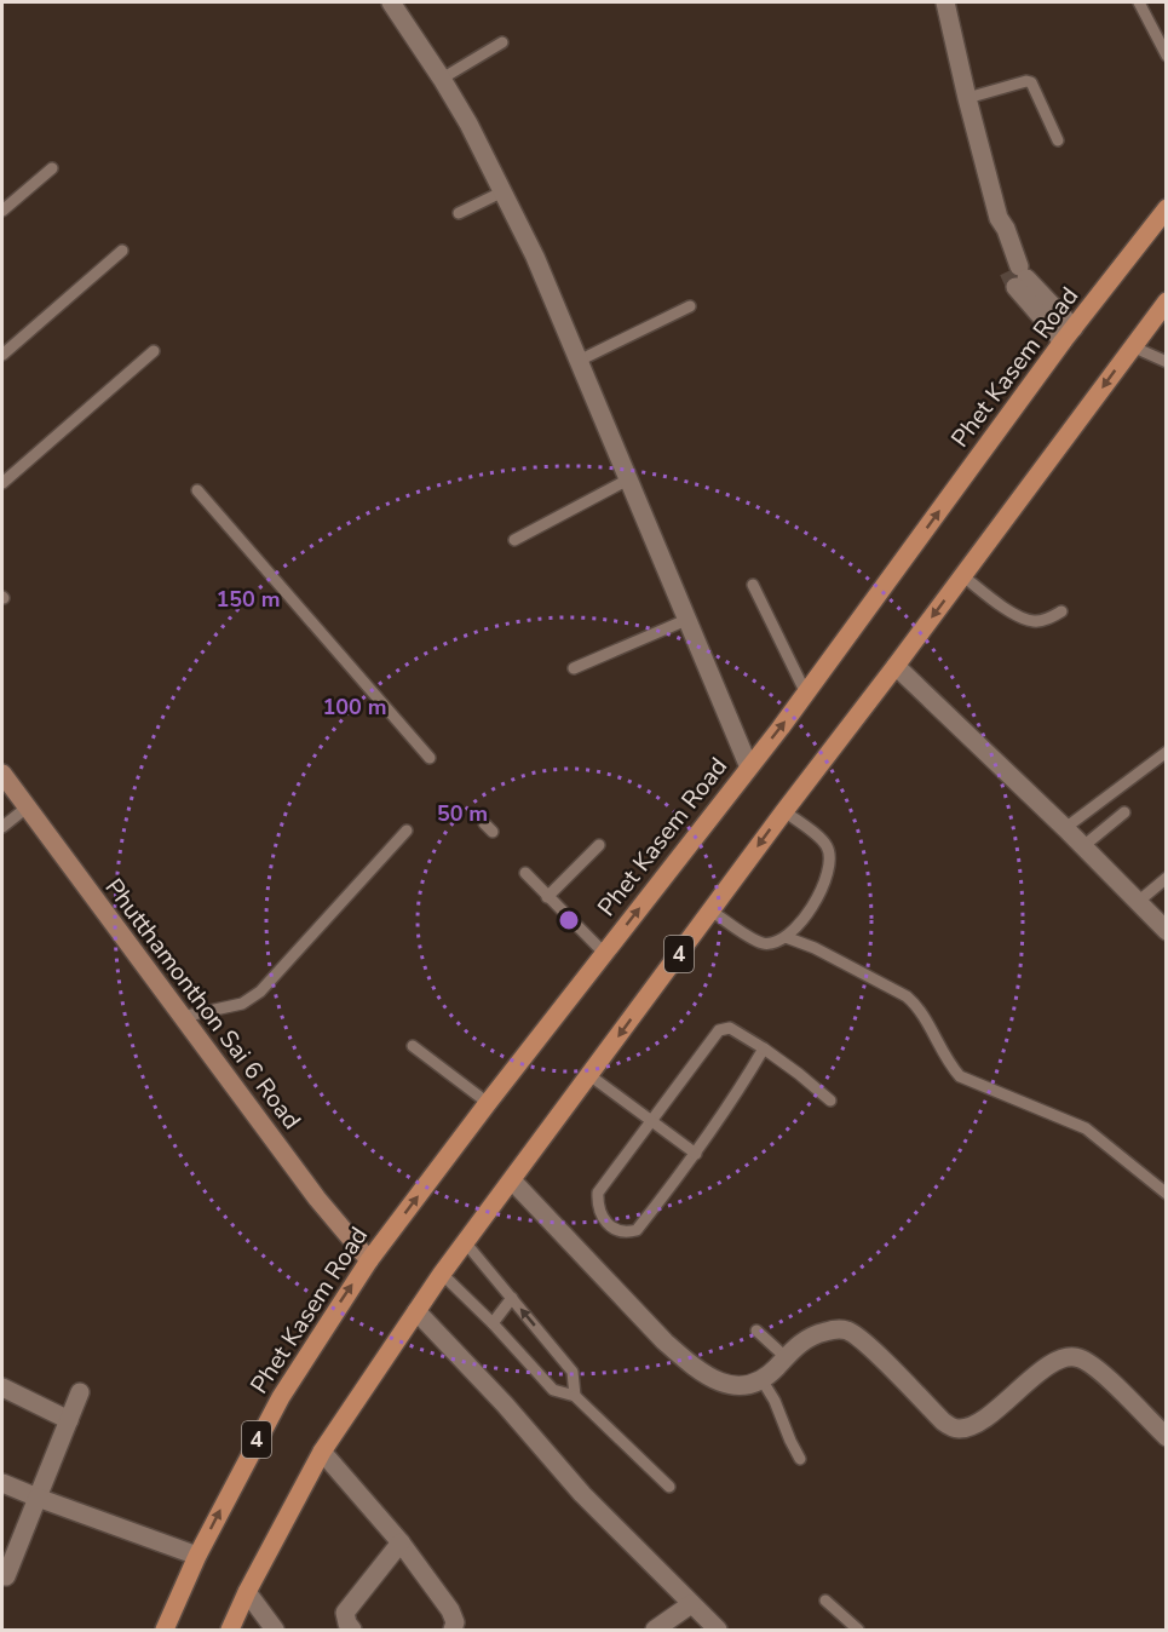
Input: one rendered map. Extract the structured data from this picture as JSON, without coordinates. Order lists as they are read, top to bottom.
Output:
{
  "streets": {
    "main road": ["Phet Kasem Road", "4", "Phutthamonthon Sai 6 Road"]
  },
  "crossings": [
    ["Phet Kasem Road", "Phutthamonthon Sai 6 Road"]
  ],
  "rings": ["150 m", "100 m", "50 m"]
}
